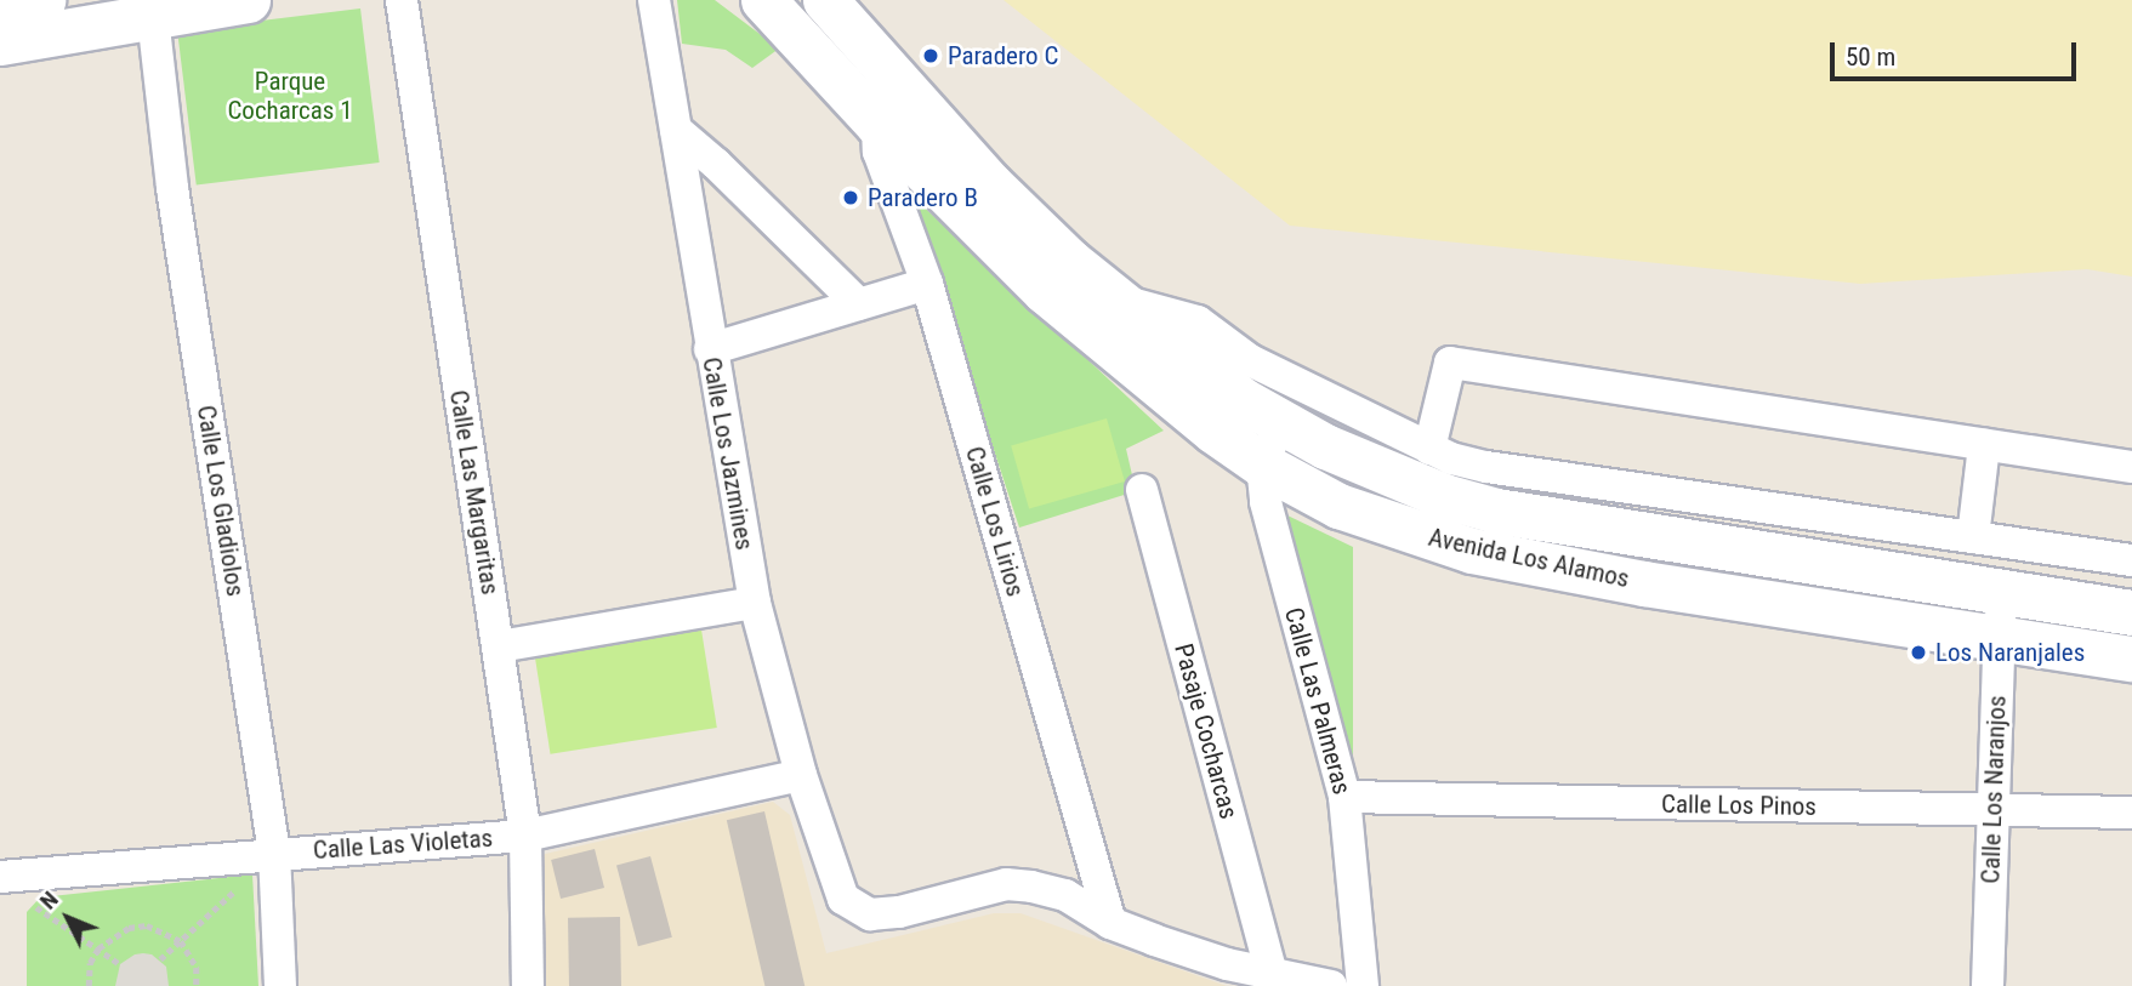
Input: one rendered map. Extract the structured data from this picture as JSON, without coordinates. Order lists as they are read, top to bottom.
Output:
{
  "streets": {
    "main road": ["Avenida Los Alamos"],
    "street": [
      "Calle Los Jazmines",
      "Calle Las Margaritas",
      "Calle Los Gladiolos",
      "Calle Los Lirios",
      "Calle Las Palmeras",
      "Pasaje Cocharcas",
      "Calle Los Naranjos",
      "Calle Los Pinos",
      "Calle Las Violetas"
    ]
  },
  "crossings": [
    ["Calle Los Jazmines", "Calle Los Lirios"],
    ["Calle Los Jazmines", "Calle Las Violetas"],
    ["Calle Las Margaritas", "Calle Las Violetas"],
    ["Calle Los Gladiolos", "Calle Las Violetas"],
    ["Calle Los Lirios", "Avenida Los Alamos"],
    ["Avenida Los Alamos", "Calle Las Palmeras"],
    ["Avenida Los Alamos", "Calle Los Naranjos"],
    ["Calle Las Palmeras", "Calle Los Pinos"],
    ["Calle Los Naranjos", "Calle Los Pinos"]
  ],
  "parks": ["Parque Cocharcas 1"],
  "places": ["Paradero C", "Paradero B", "Los Naranjales"],
  "scale_bar": "50 m",
  "north": "top left"
}
